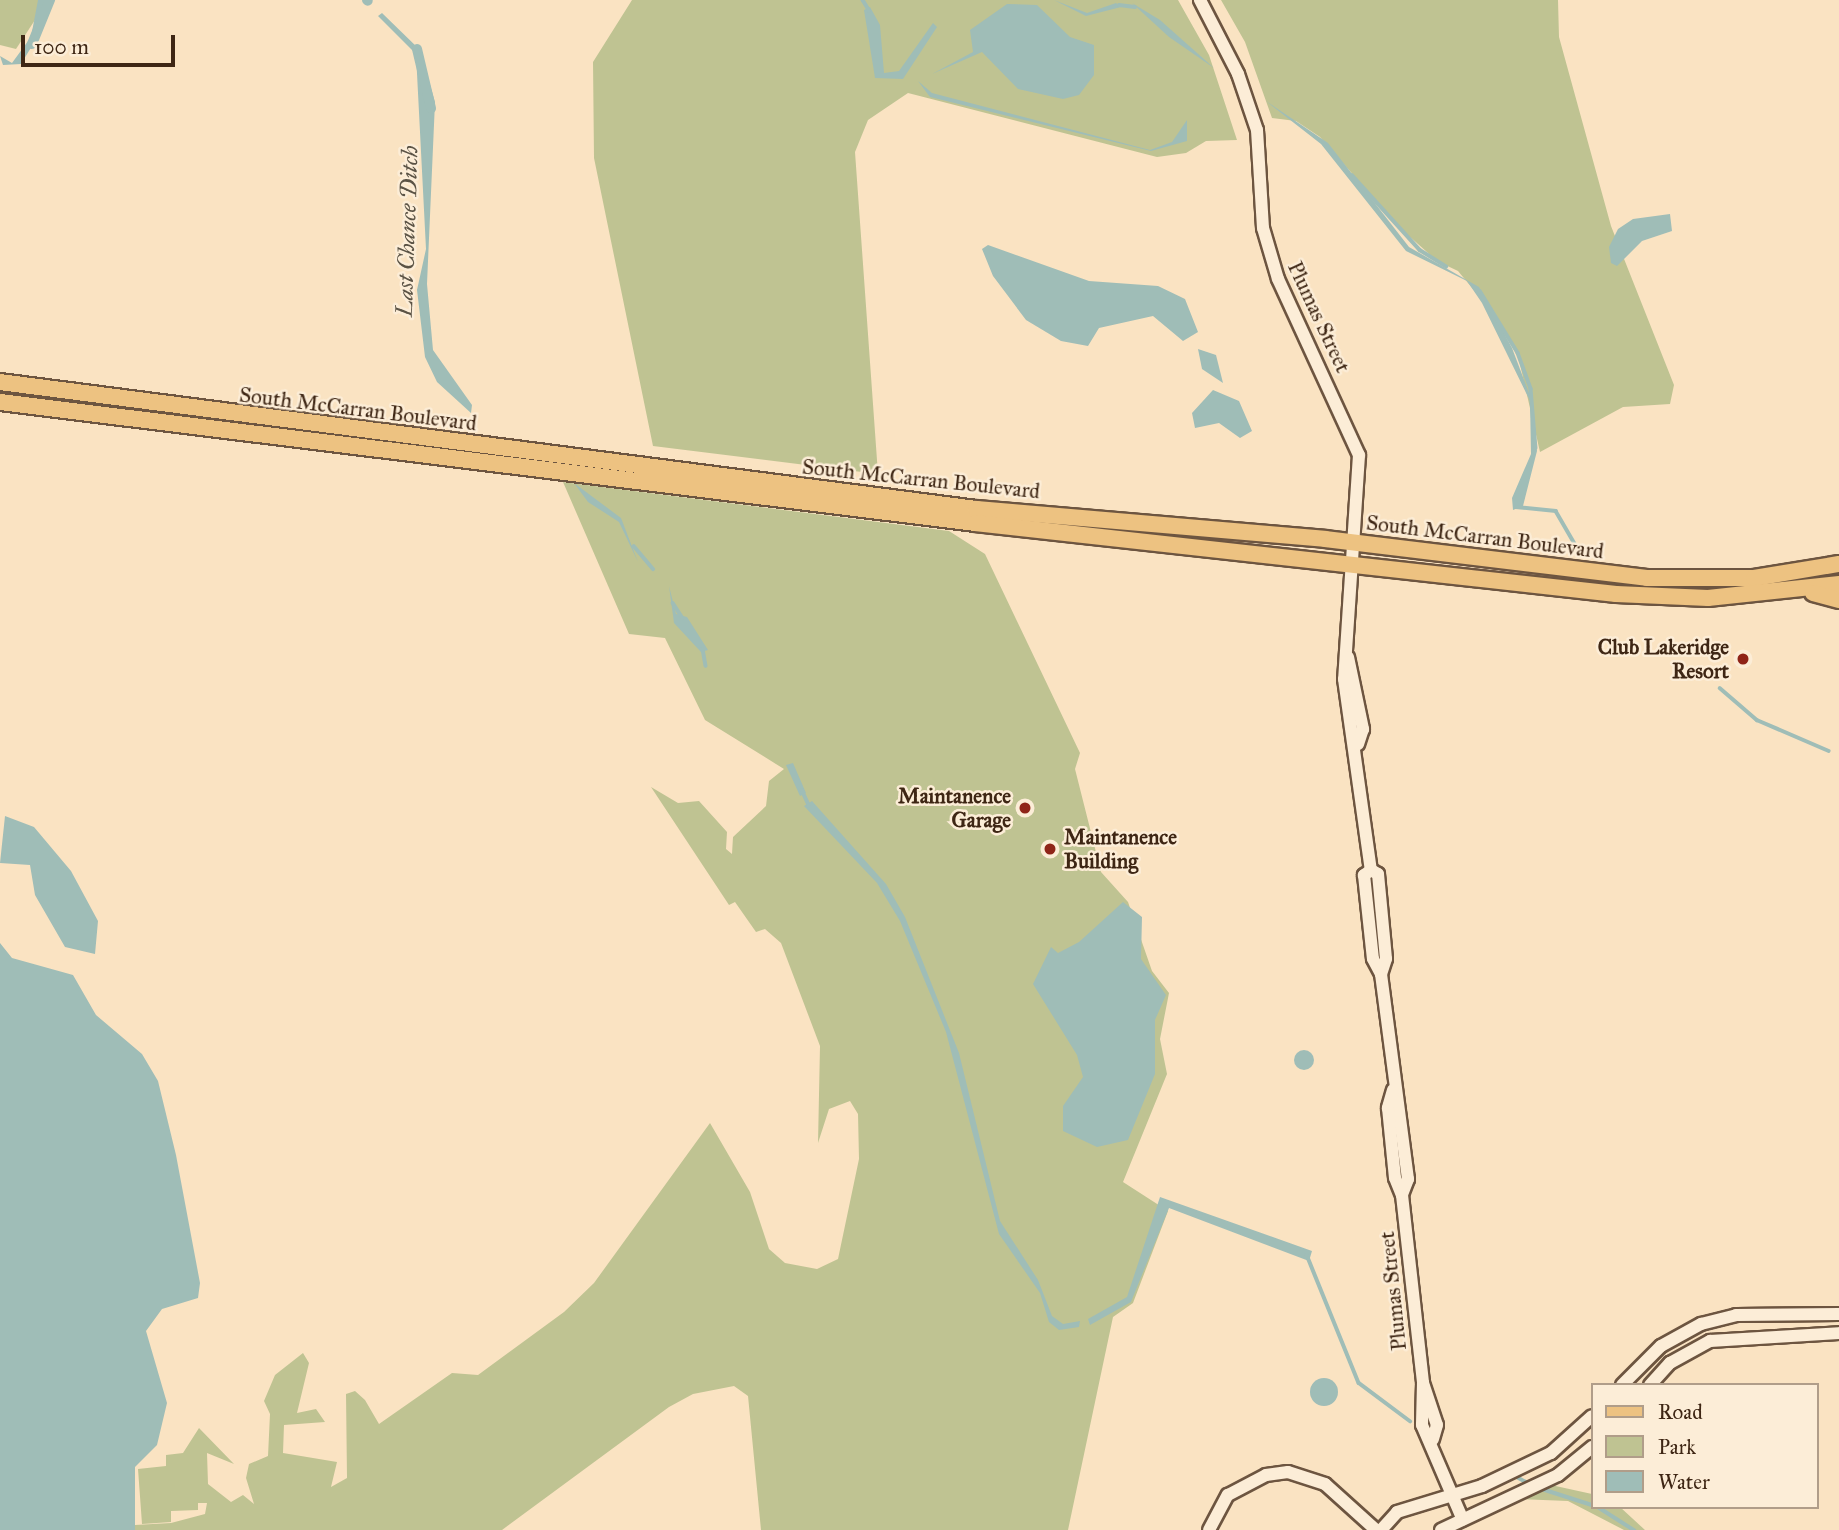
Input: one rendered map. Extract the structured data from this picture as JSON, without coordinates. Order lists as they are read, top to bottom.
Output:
{
  "streets": {
    "main road": ["South McCarran Boulevard"],
    "street": ["Plumas Street"]
  },
  "crossings": [
    ["Plumas Street", "South McCarran Boulevard"]
  ],
  "water": ["Last Chance Ditch"],
  "places": ["Club Lakeridge Resort", "Maintanence Garage", "Maintanence Building"],
  "legend": ["Road", "Park", "Water"],
  "scale_bar": "100 m"
}
